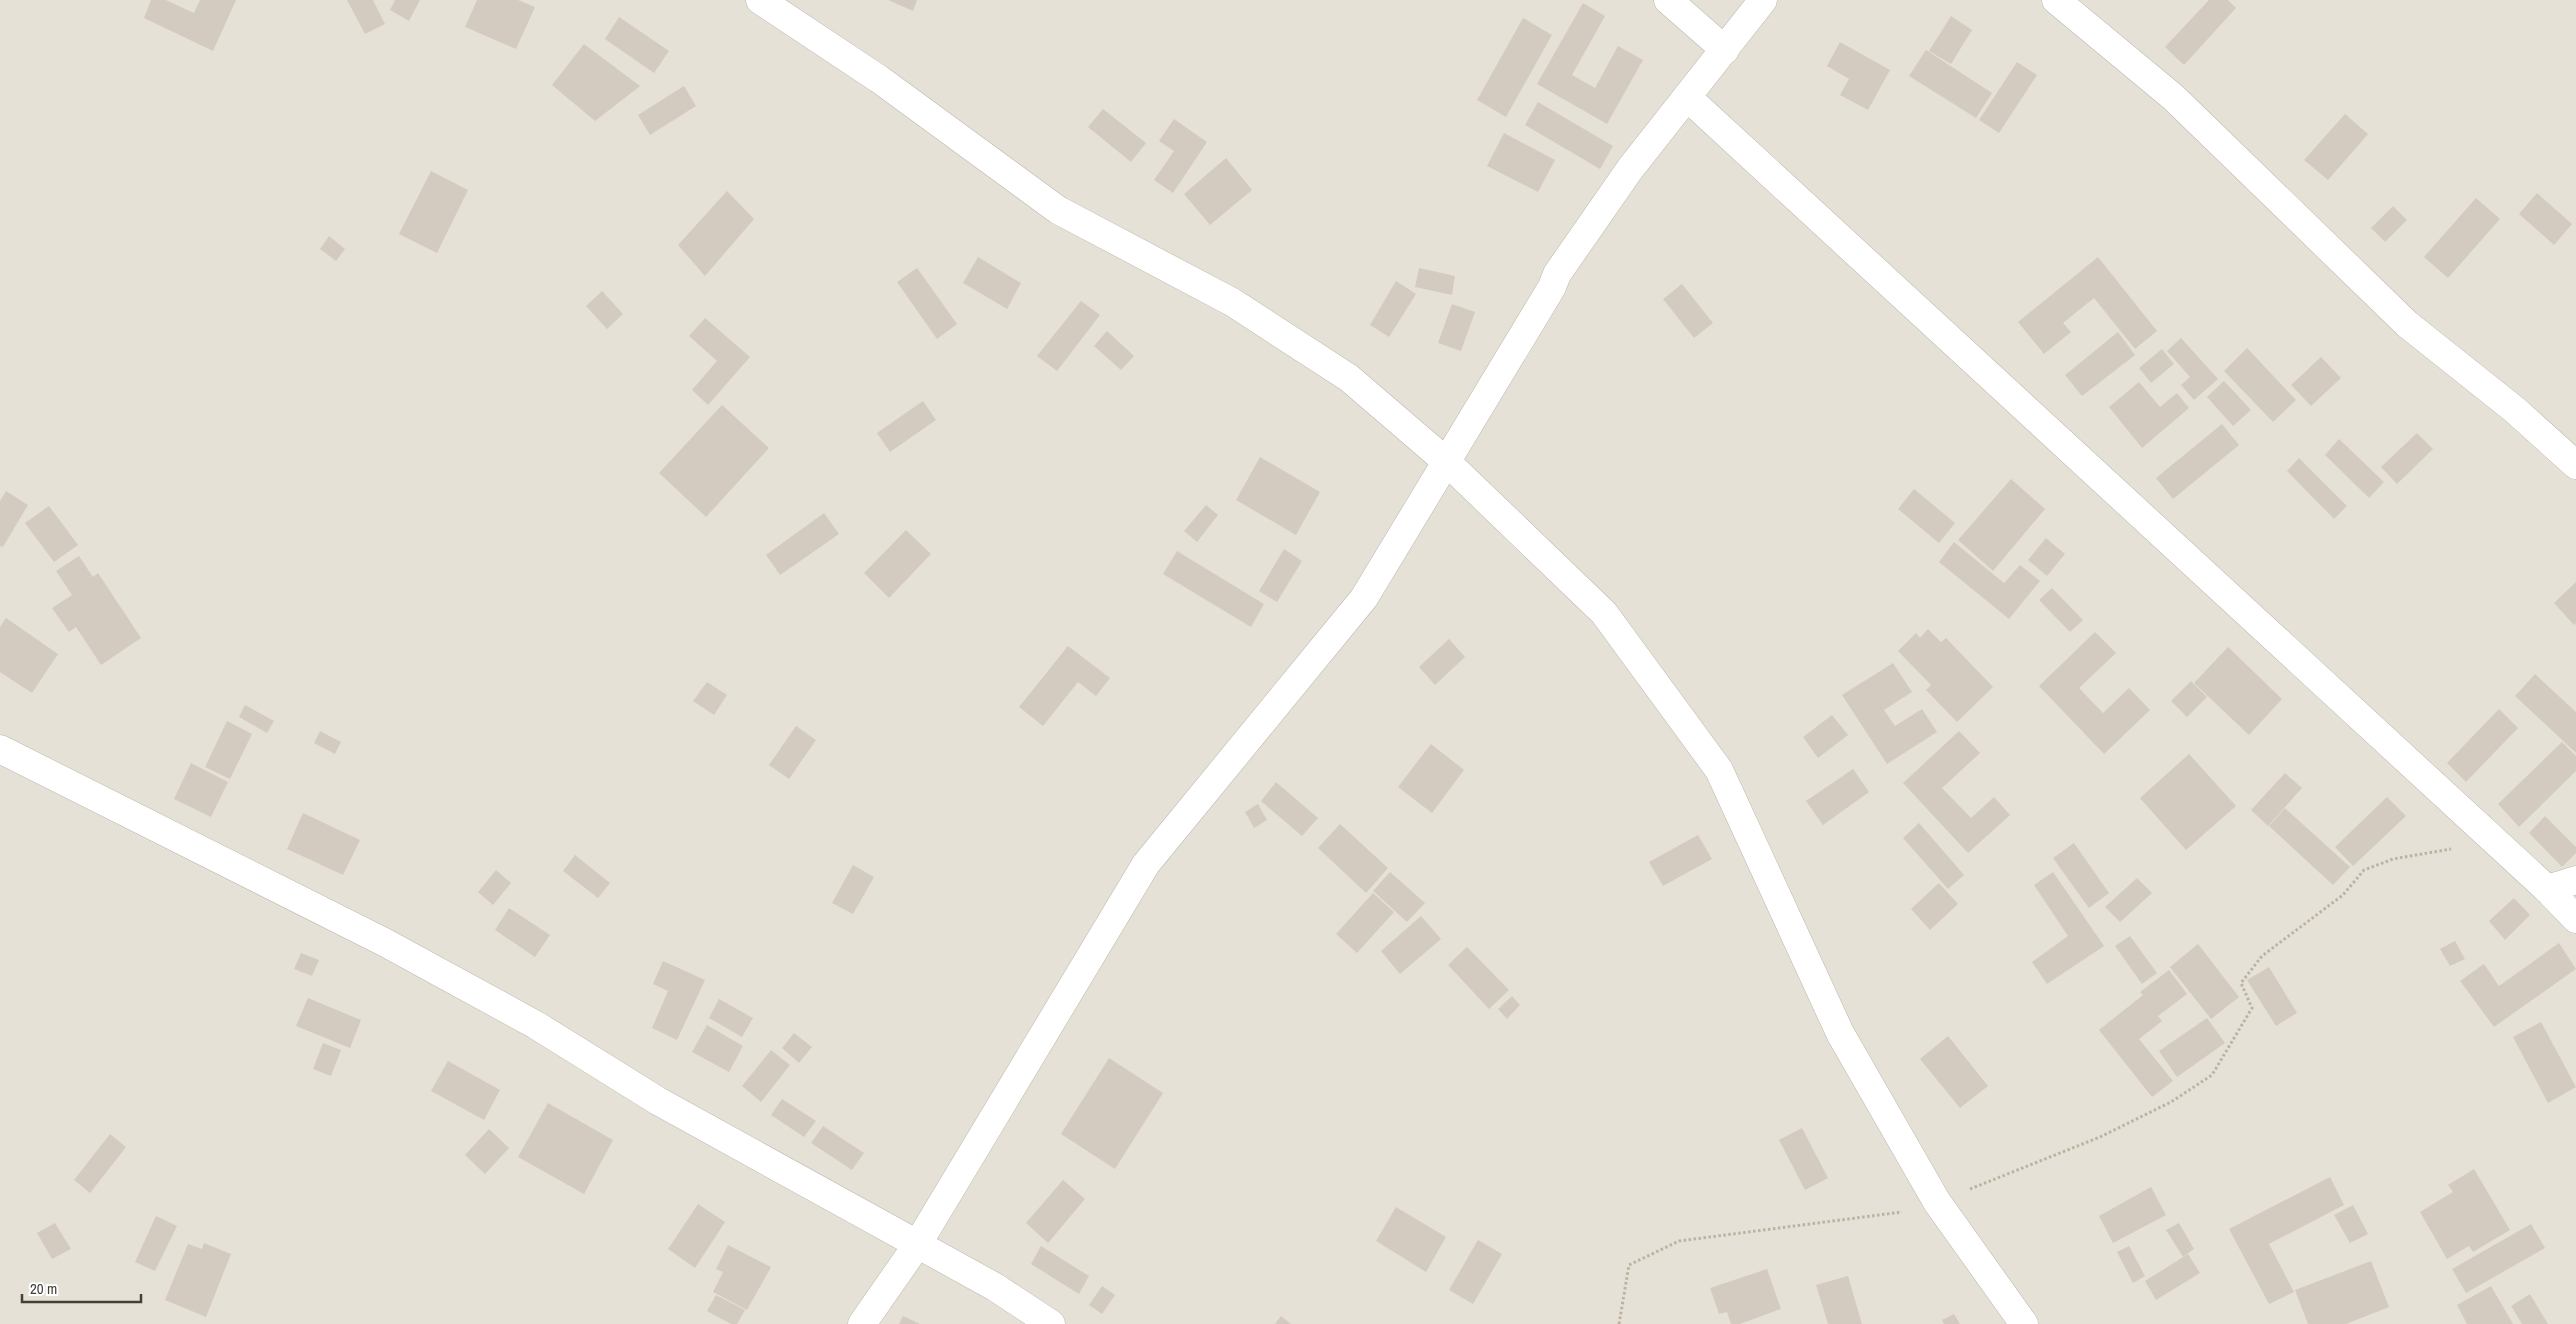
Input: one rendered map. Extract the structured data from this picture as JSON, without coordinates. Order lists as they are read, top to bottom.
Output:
{
  "scale_bar": "20 m"
}
